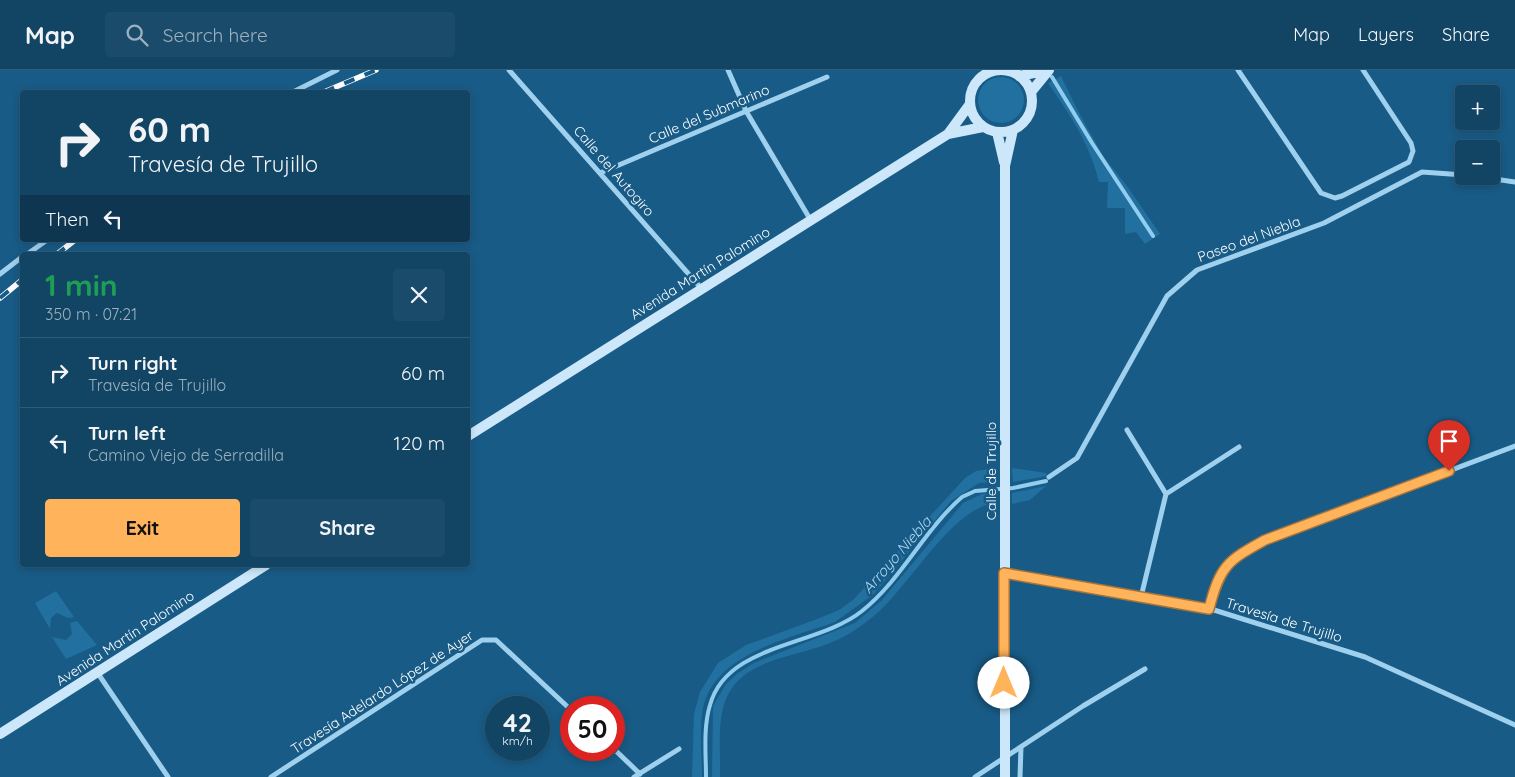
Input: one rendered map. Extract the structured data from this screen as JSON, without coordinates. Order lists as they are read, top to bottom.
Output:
{
  "streets": {
    "main road": ["Avenida Martín Palomino", "Calle de Trujillo"],
    "street": [
      "Calle del Submarino",
      "Calle del Autogiro",
      "Paseo del Niebla",
      "Travesía de Trujillo",
      "Travesía Adelardo López de Ayer"
    ]
  },
  "crossings": [
    ["Calle del Submarino", "Calle del Autogiro"],
    ["Calle del Autogiro", "Avenida Martín Palomino"],
    ["Calle de Trujillo", "Travesía de Trujillo"]
  ],
  "water": ["Arroyo Niebla"],
  "page": {
    "header": "Map",
    "search": "Search here",
    "nav": ["Map", "Layers", "Share"],
    "map_buttons": ["+", "−"],
    "turn": ["60 m", "Travesía de Trujillo"],
    "then": "Then",
    "heading": ["1 min", "350 m · 07:21"],
    "list": [
      {
        "name": "Turn right",
        "note": "Travesía de Trujillo",
        "value": "60 m"
      },
      {
        "name": "Turn left",
        "note": "Camino Viejo de Serradilla",
        "value": "120 m"
      }
    ],
    "buttons": ["Exit", "Share"],
    "speed": "42 km/h",
    "limit": "50"
  }
}
